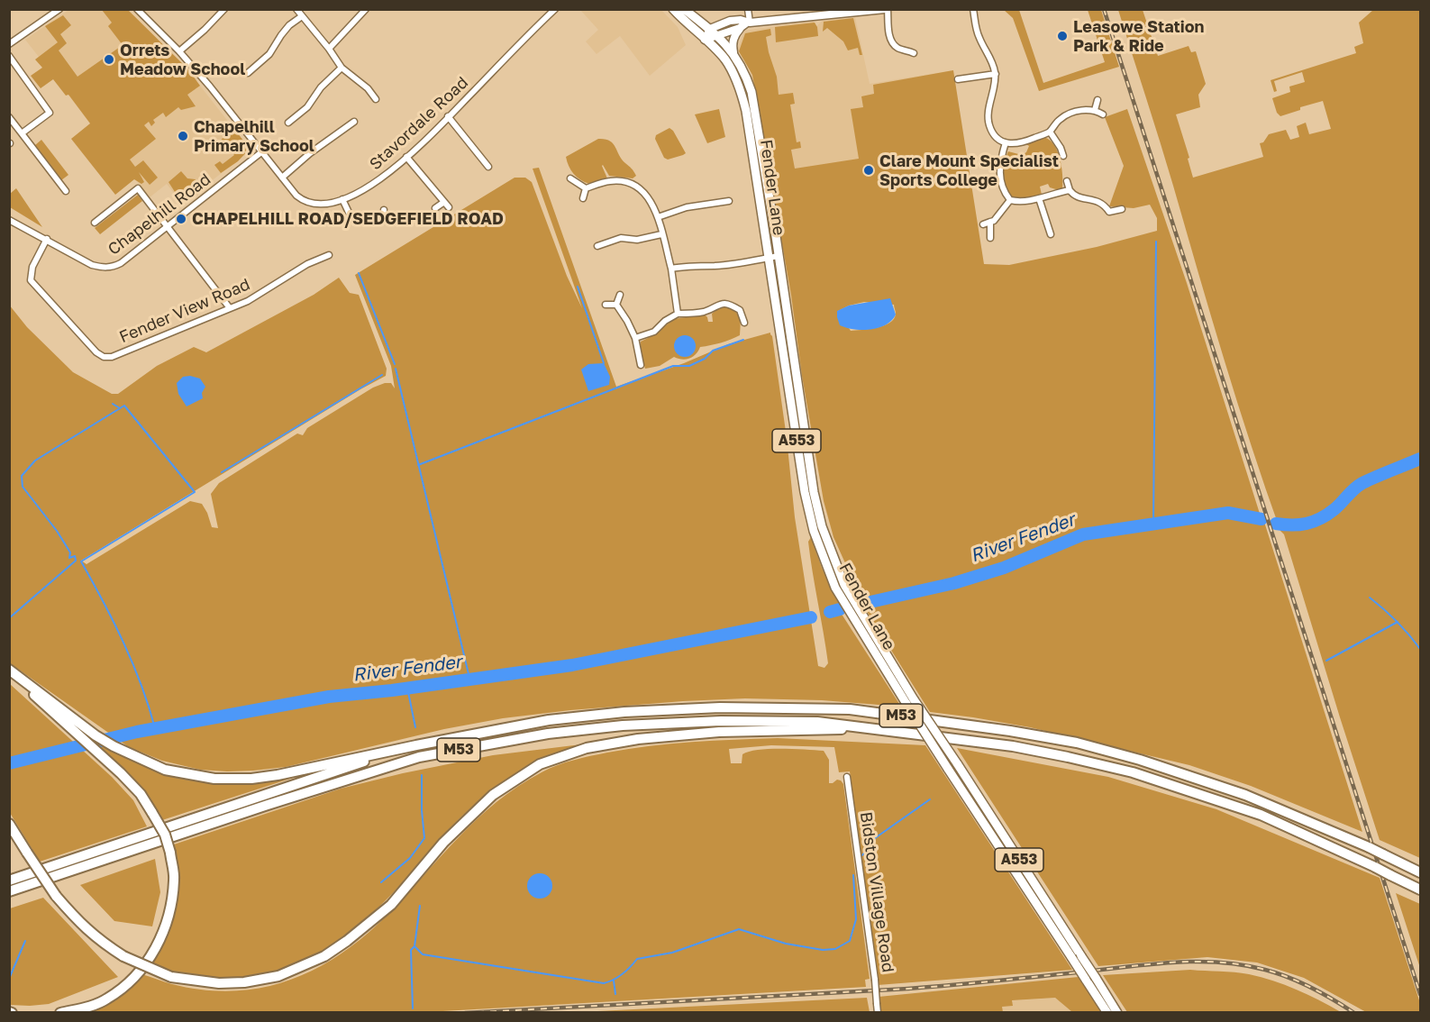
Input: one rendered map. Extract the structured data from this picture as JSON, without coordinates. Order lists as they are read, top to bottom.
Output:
{
  "streets": {
    "highway": ["M53"],
    "main road": ["Fender Lane", "A553"],
    "street": [
      "Stavordale Road",
      "Chapelhill Road",
      "Fender View Road",
      "Bidston Village Road"
    ]
  },
  "crossings": [
    ["Stavordale Road", "Chapelhill Road"],
    ["Fender Lane", "A553"],
    ["Chapelhill Road", "Fender View Road"]
  ],
  "water": ["River Fender"],
  "places": [
    "Leasowe Station Park & Ride",
    "Orrets Meadow School",
    "Chapelhill Primary School",
    "Clare Mount Specialist Sports College",
    "CHAPELHILL ROAD/SEDGEFIELD ROAD"
  ]
}
